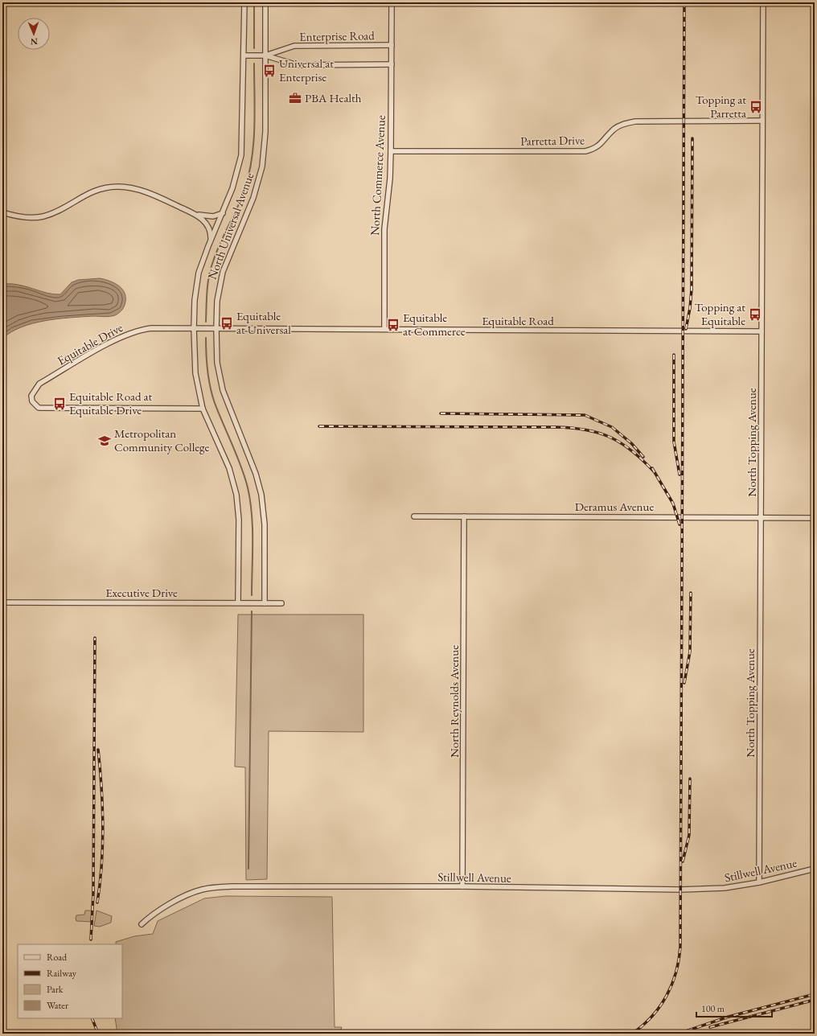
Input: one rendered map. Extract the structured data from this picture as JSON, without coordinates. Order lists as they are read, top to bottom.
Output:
{
  "streets": {
    "street": [
      "Enterprise Road",
      "Parretta Drive",
      "North Commerce Avenue",
      "North Universal Avenue",
      "Equitable Road",
      "Equitable Drive",
      "North Topping Avenue",
      "Deramus Avenue",
      "Executive Drive",
      "North Reynolds Avenue",
      "Stillwell Avenue"
    ]
  },
  "crossings": [
    ["Enterprise Road", "North Commerce Avenue"],
    ["Enterprise Road", "North Universal Avenue"],
    ["Parretta Drive", "North Commerce Avenue"],
    ["Parretta Drive", "North Topping Avenue"],
    ["North Commerce Avenue", "Equitable Road"],
    ["North Universal Avenue", "Equitable Road"],
    ["North Universal Avenue", "Equitable Drive"],
    ["North Universal Avenue", "Executive Drive"],
    ["Equitable Road", "Equitable Drive"],
    ["Equitable Road", "North Topping Avenue"],
    ["North Topping Avenue", "Deramus Avenue"],
    ["North Topping Avenue", "Stillwell Avenue"],
    ["Deramus Avenue", "North Reynolds Avenue"],
    ["North Reynolds Avenue", "Stillwell Avenue"]
  ],
  "places": {
    "bus stop": [
      "Universal at Enterprise",
      "Topping at Parretta",
      "Topping at Equitable",
      "Equitable at Universal",
      "Equitable at Commerce",
      "Equitable Road at Equitable Drive"
    ],
    "office": ["PBA Health"],
    "school or university": ["Metropolitan Community College"]
  },
  "legend": [
    "Road",
    "Railway",
    "Park",
    "Water"
  ],
  "scale_bar": "100 m",
  "north": "bottom"
}
